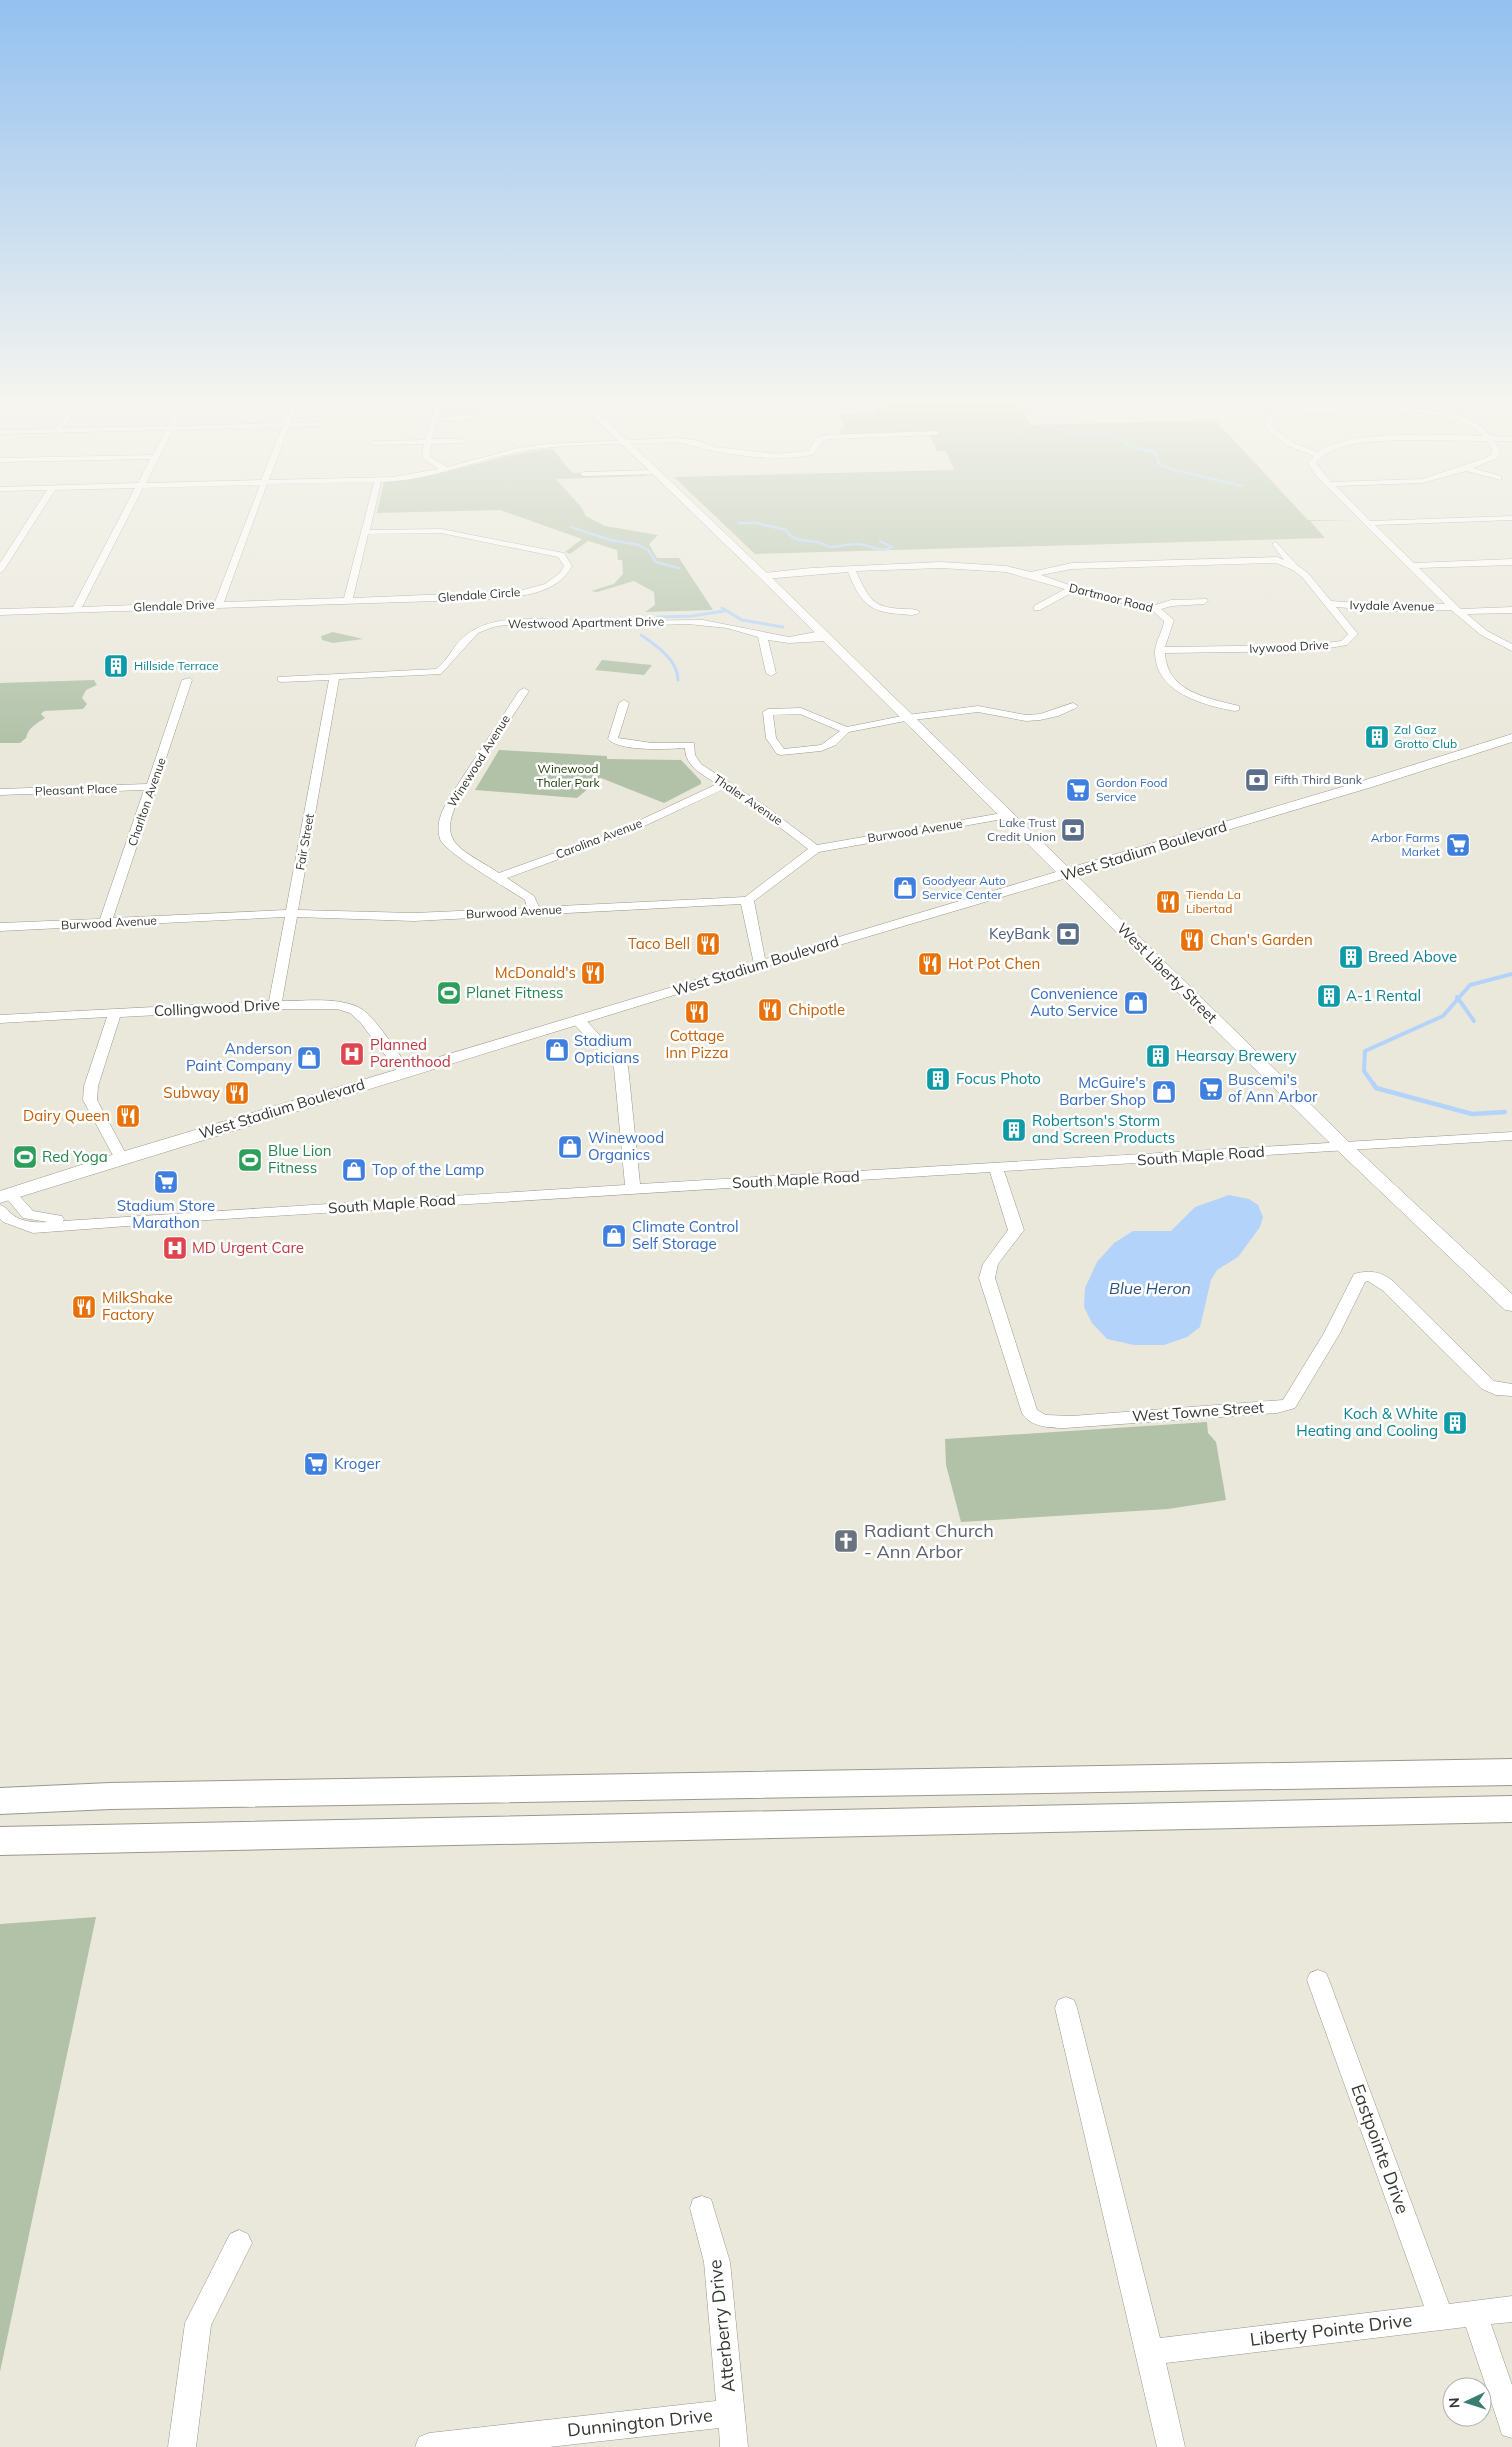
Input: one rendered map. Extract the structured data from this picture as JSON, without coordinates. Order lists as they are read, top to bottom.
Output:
{
  "streets": {
    "main road": ["West Stadium Boulevard", "West Liberty Street"],
    "street": [
      "Glendale Circle",
      "Dartmoor Road",
      "Glendale Drive",
      "Ivydale Avenue",
      "Westwood Apartment Drive",
      "Ivywood Drive",
      "Winewood Avenue",
      "Pleasant Place",
      "Thaler Avenue",
      "Charlton Avenue",
      "Burwood Avenue",
      "Carolina Avenue",
      "Fair Street",
      "Collingwood Drive",
      "South Maple Road",
      "West Towne Street",
      "Eastpointe Drive",
      "Atterberry Drive",
      "Liberty Pointe Drive",
      "Dunnington Drive"
    ]
  },
  "crossings": [
    ["Glendale Circle", "Glendale Drive"],
    ["Dartmoor Road", "Ivywood Drive"],
    ["Dartmoor Road", "West Liberty Street"],
    ["Ivydale Avenue", "Ivywood Drive"],
    ["Westwood Apartment Drive", "Fair Street"],
    ["Westwood Apartment Drive", "West Liberty Street"],
    ["Winewood Avenue", "Burwood Avenue"],
    ["Winewood Avenue", "Carolina Avenue"],
    ["Pleasant Place", "Charlton Avenue"],
    ["Thaler Avenue", "Burwood Avenue"],
    ["Thaler Avenue", "Carolina Avenue"],
    ["Charlton Avenue", "Burwood Avenue"],
    ["Burwood Avenue", "Fair Street"],
    ["Burwood Avenue", "West Liberty Street"],
    ["Fair Street", "Collingwood Drive"],
    ["West Stadium Boulevard", "West Liberty Street"],
    ["West Stadium Boulevard", "Collingwood Drive"],
    ["West Stadium Boulevard", "South Maple Road"],
    ["West Liberty Street", "South Maple Road"],
    ["South Maple Road", "West Towne Street"],
    ["Eastpointe Drive", "Liberty Pointe Drive"],
    ["Atterberry Drive", "Dunnington Drive"]
  ],
  "water": ["Blue Heron"],
  "parks": ["Winewood Thaler Park"],
  "places": {
    "building": [
      "Hillside Terrace",
      "Zal Gaz Grotto Club",
      "Breed Above",
      "A-1 Rental",
      "Hearsay Brewery",
      "Focus Photo",
      "Robertson's Storm and Screen Products",
      "Koch & White Heating and Cooling"
    ],
    "bank": ["Fifth Third Bank", "Lake Trust Credit Union", "KeyBank"],
    "supermarket": [
      "Gordon Food Service",
      "Arbor Farms Market",
      "Buscemi's of Ann Arbor",
      "Stadium Store Marathon",
      "Kroger"
    ],
    "shop": [
      "Goodyear Auto Service Center",
      "Convenience Auto Service",
      "Stadium Opticians",
      "Anderson Paint Company",
      "McGuire's Barber Shop",
      "Winewood Organics",
      "Top of the Lamp",
      "Climate Control Self Storage"
    ],
    "restaurant": [
      "Tienda La Libertad",
      "Chan's Garden",
      "Taco Bell",
      "Hot Pot Chen",
      "McDonald's",
      "Chipotle",
      "Cottage Inn Pizza",
      "Subway",
      "Dairy Queen",
      "MilkShake Factory"
    ],
    "sports": ["Planet Fitness", "Red Yoga", "Blue Lion Fitness"],
    "hospital": ["Planned Parenthood", "MD Urgent Care"],
    "church": ["Radiant Church - Ann Arbor"]
  },
  "north": "left"
}
